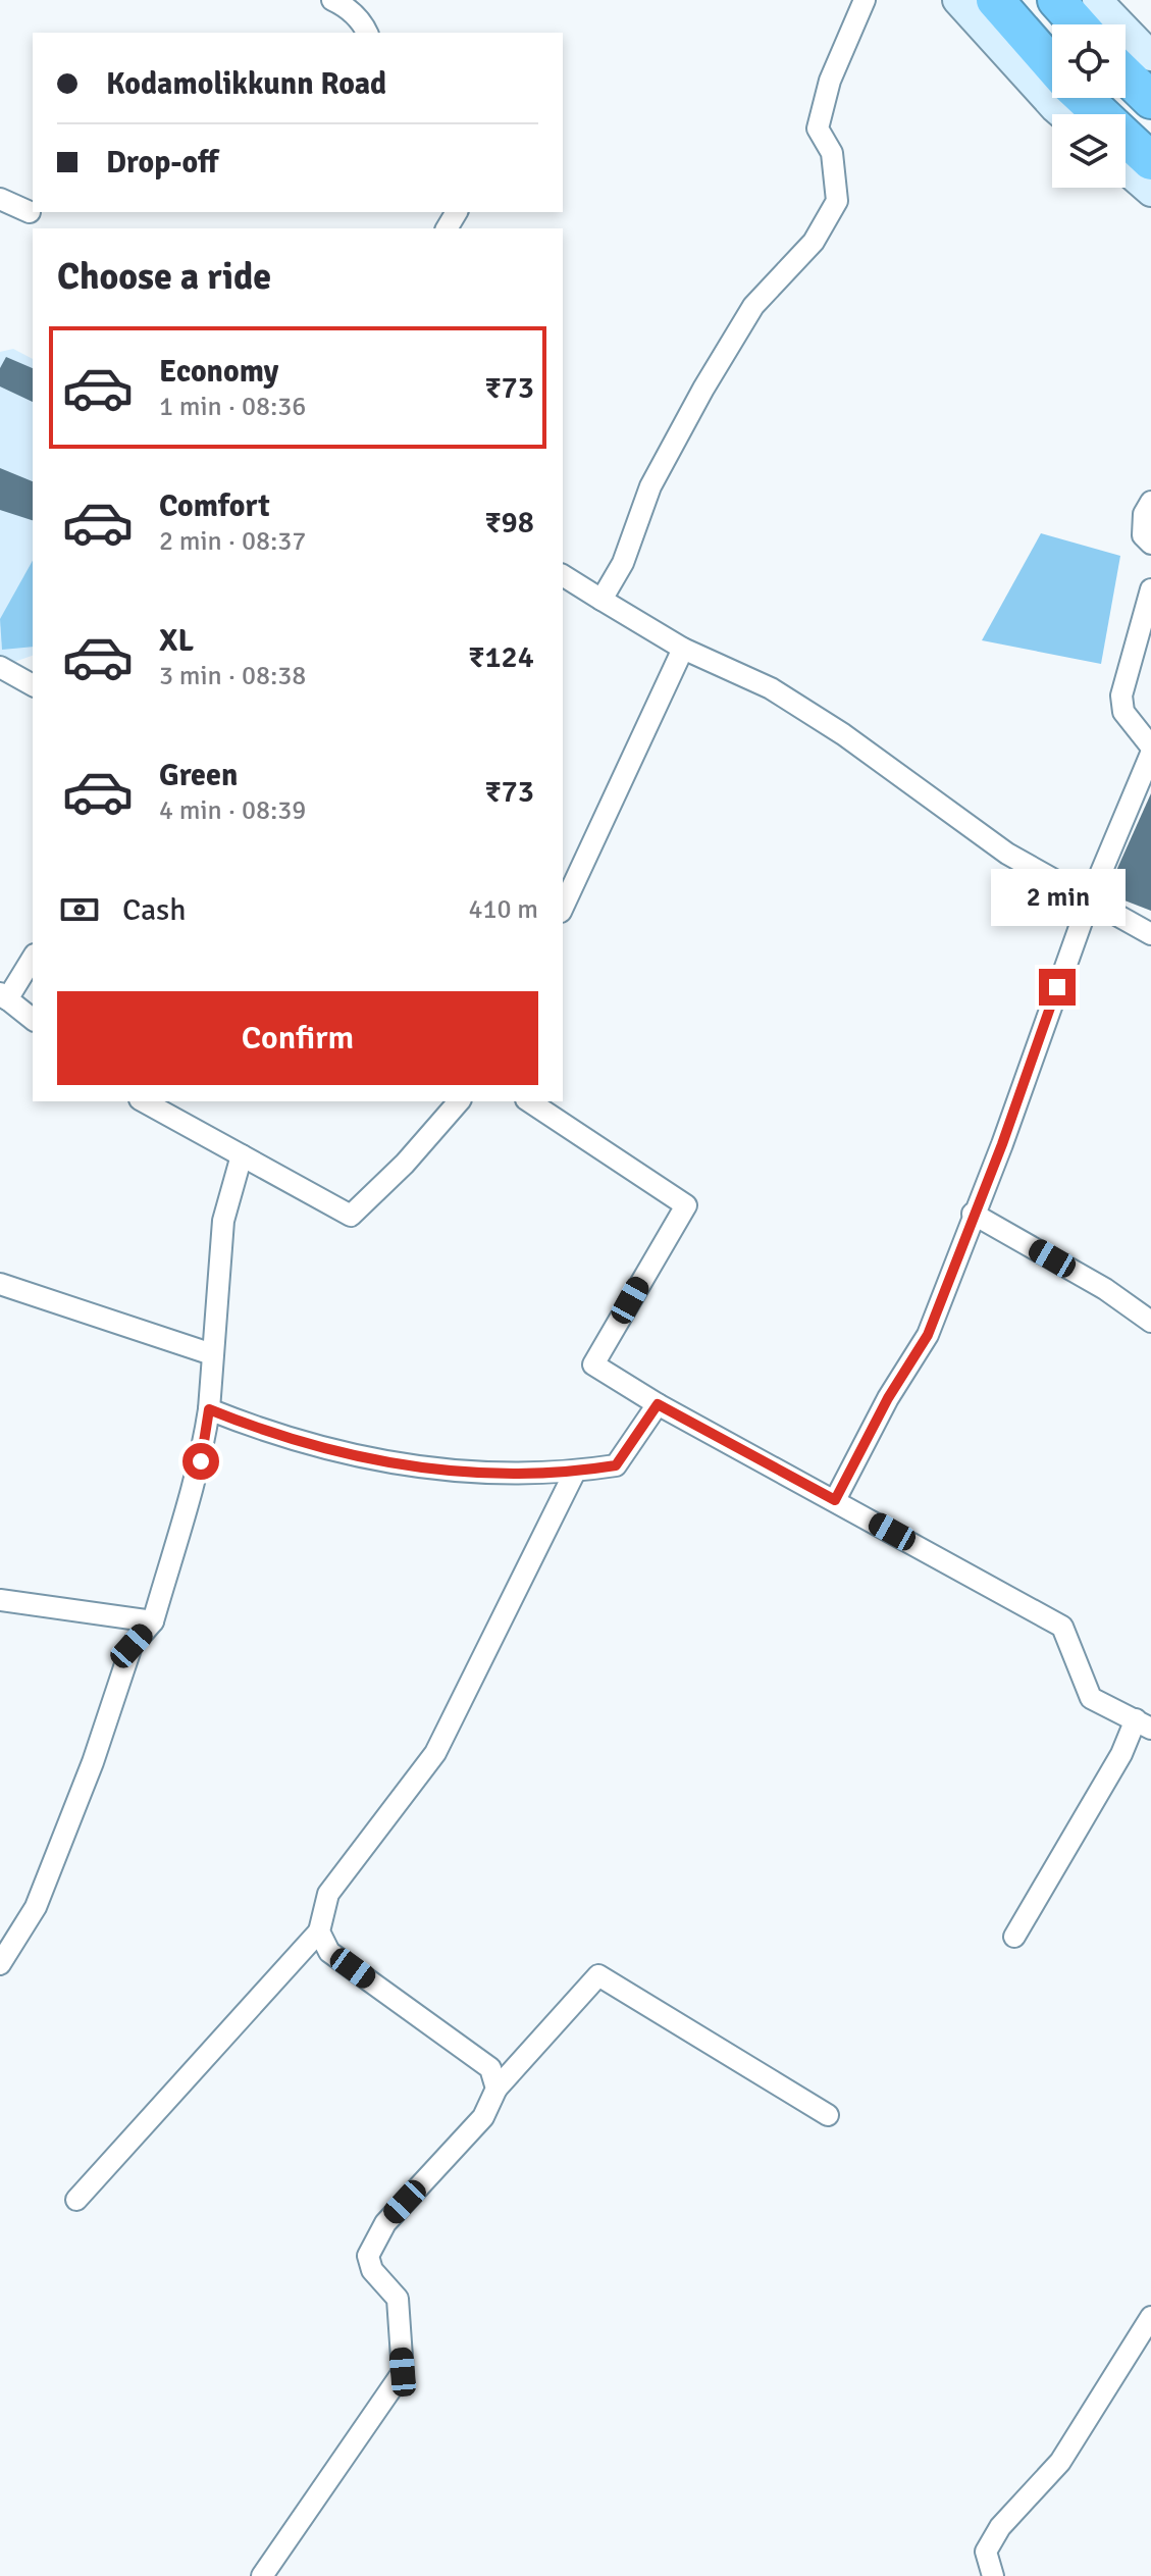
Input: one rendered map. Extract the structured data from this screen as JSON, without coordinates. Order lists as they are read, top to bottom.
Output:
{
  "page": {
    "banner": ["Kodamolikkunn Road", "Drop-off"],
    "heading": "Choose a ride",
    "list": [
      {
        "name": "Economy",
        "note": "1 min · 08:36",
        "value": "₹73"
      },
      {
        "name": "Comfort",
        "note": "2 min · 08:37",
        "value": "₹98"
      },
      {
        "name": "XL",
        "note": "3 min · 08:38",
        "value": "₹124"
      },
      {
        "name": "Green",
        "note": "4 min · 08:39",
        "value": "₹73"
      }
    ],
    "pay": ["Cash", "410 m"],
    "bubble": "2 min",
    "buttons": "Confirm"
  }
}
